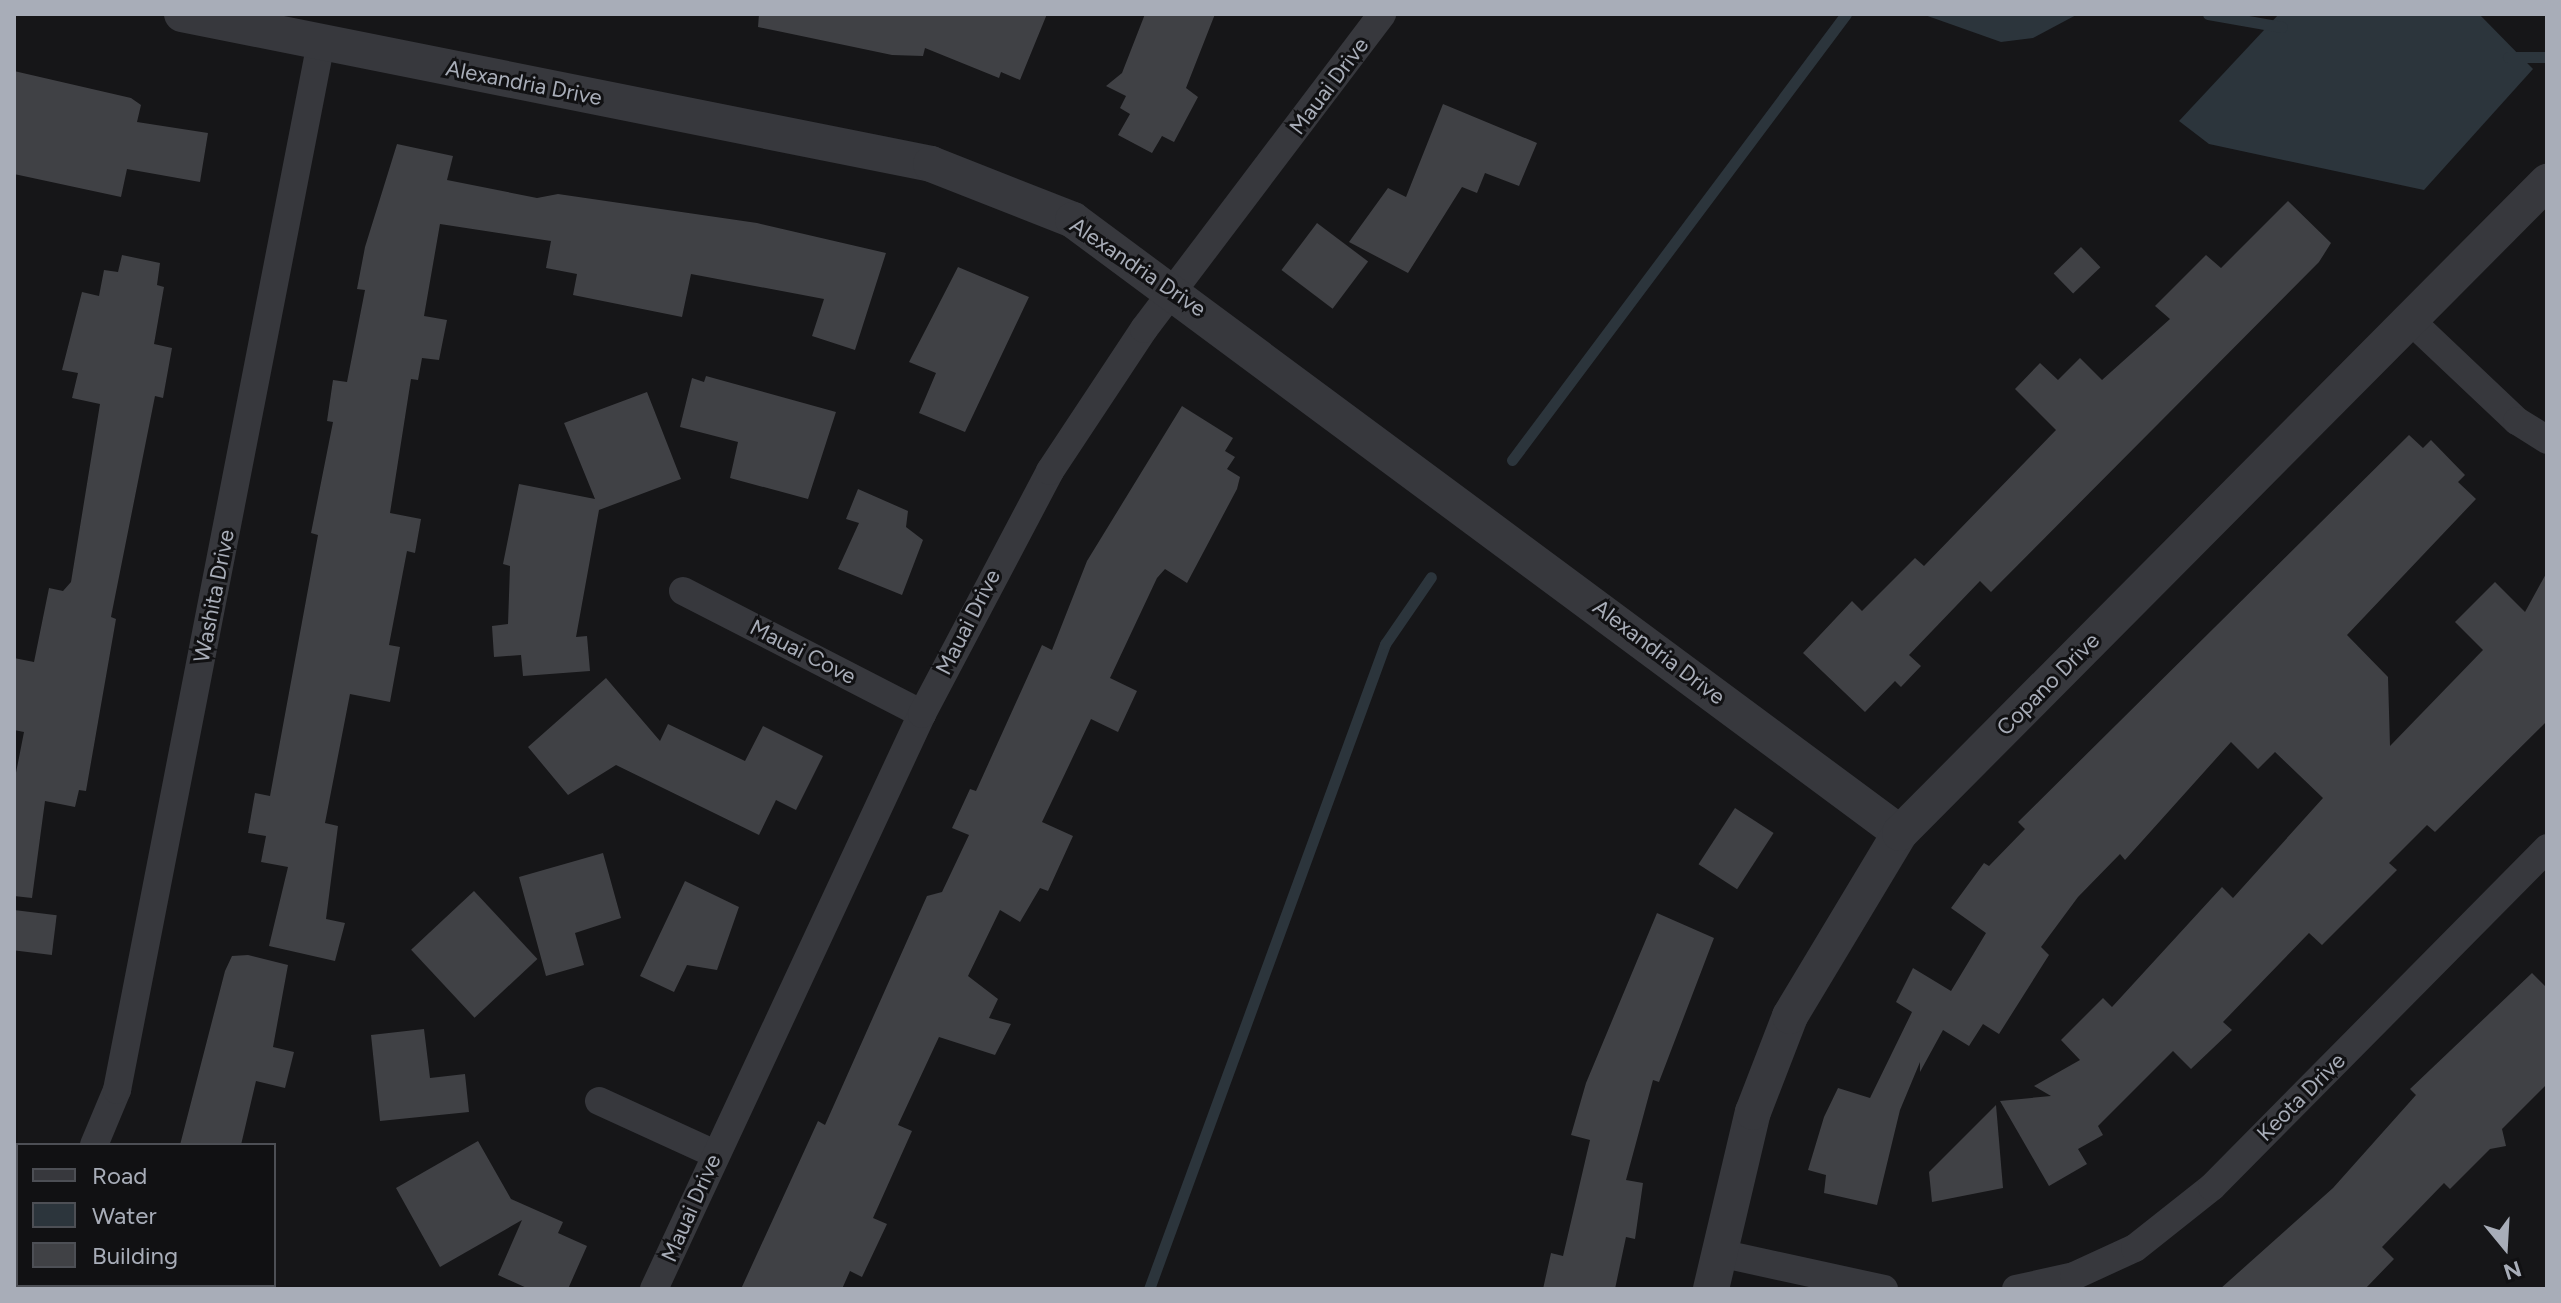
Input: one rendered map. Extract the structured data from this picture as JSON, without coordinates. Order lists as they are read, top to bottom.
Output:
{
  "streets": {
    "street": [
      "Alexandria Drive",
      "Mauai Drive",
      "Washita Drive",
      "Mauai Cove",
      "Copano Drive",
      "Keota Drive"
    ]
  },
  "crossings": [
    ["Alexandria Drive", "Mauai Drive"],
    ["Alexandria Drive", "Washita Drive"],
    ["Alexandria Drive", "Copano Drive"],
    ["Mauai Drive", "Mauai Cove"]
  ],
  "legend": ["Road", "Water", "Building"],
  "north": "bottom"
}
